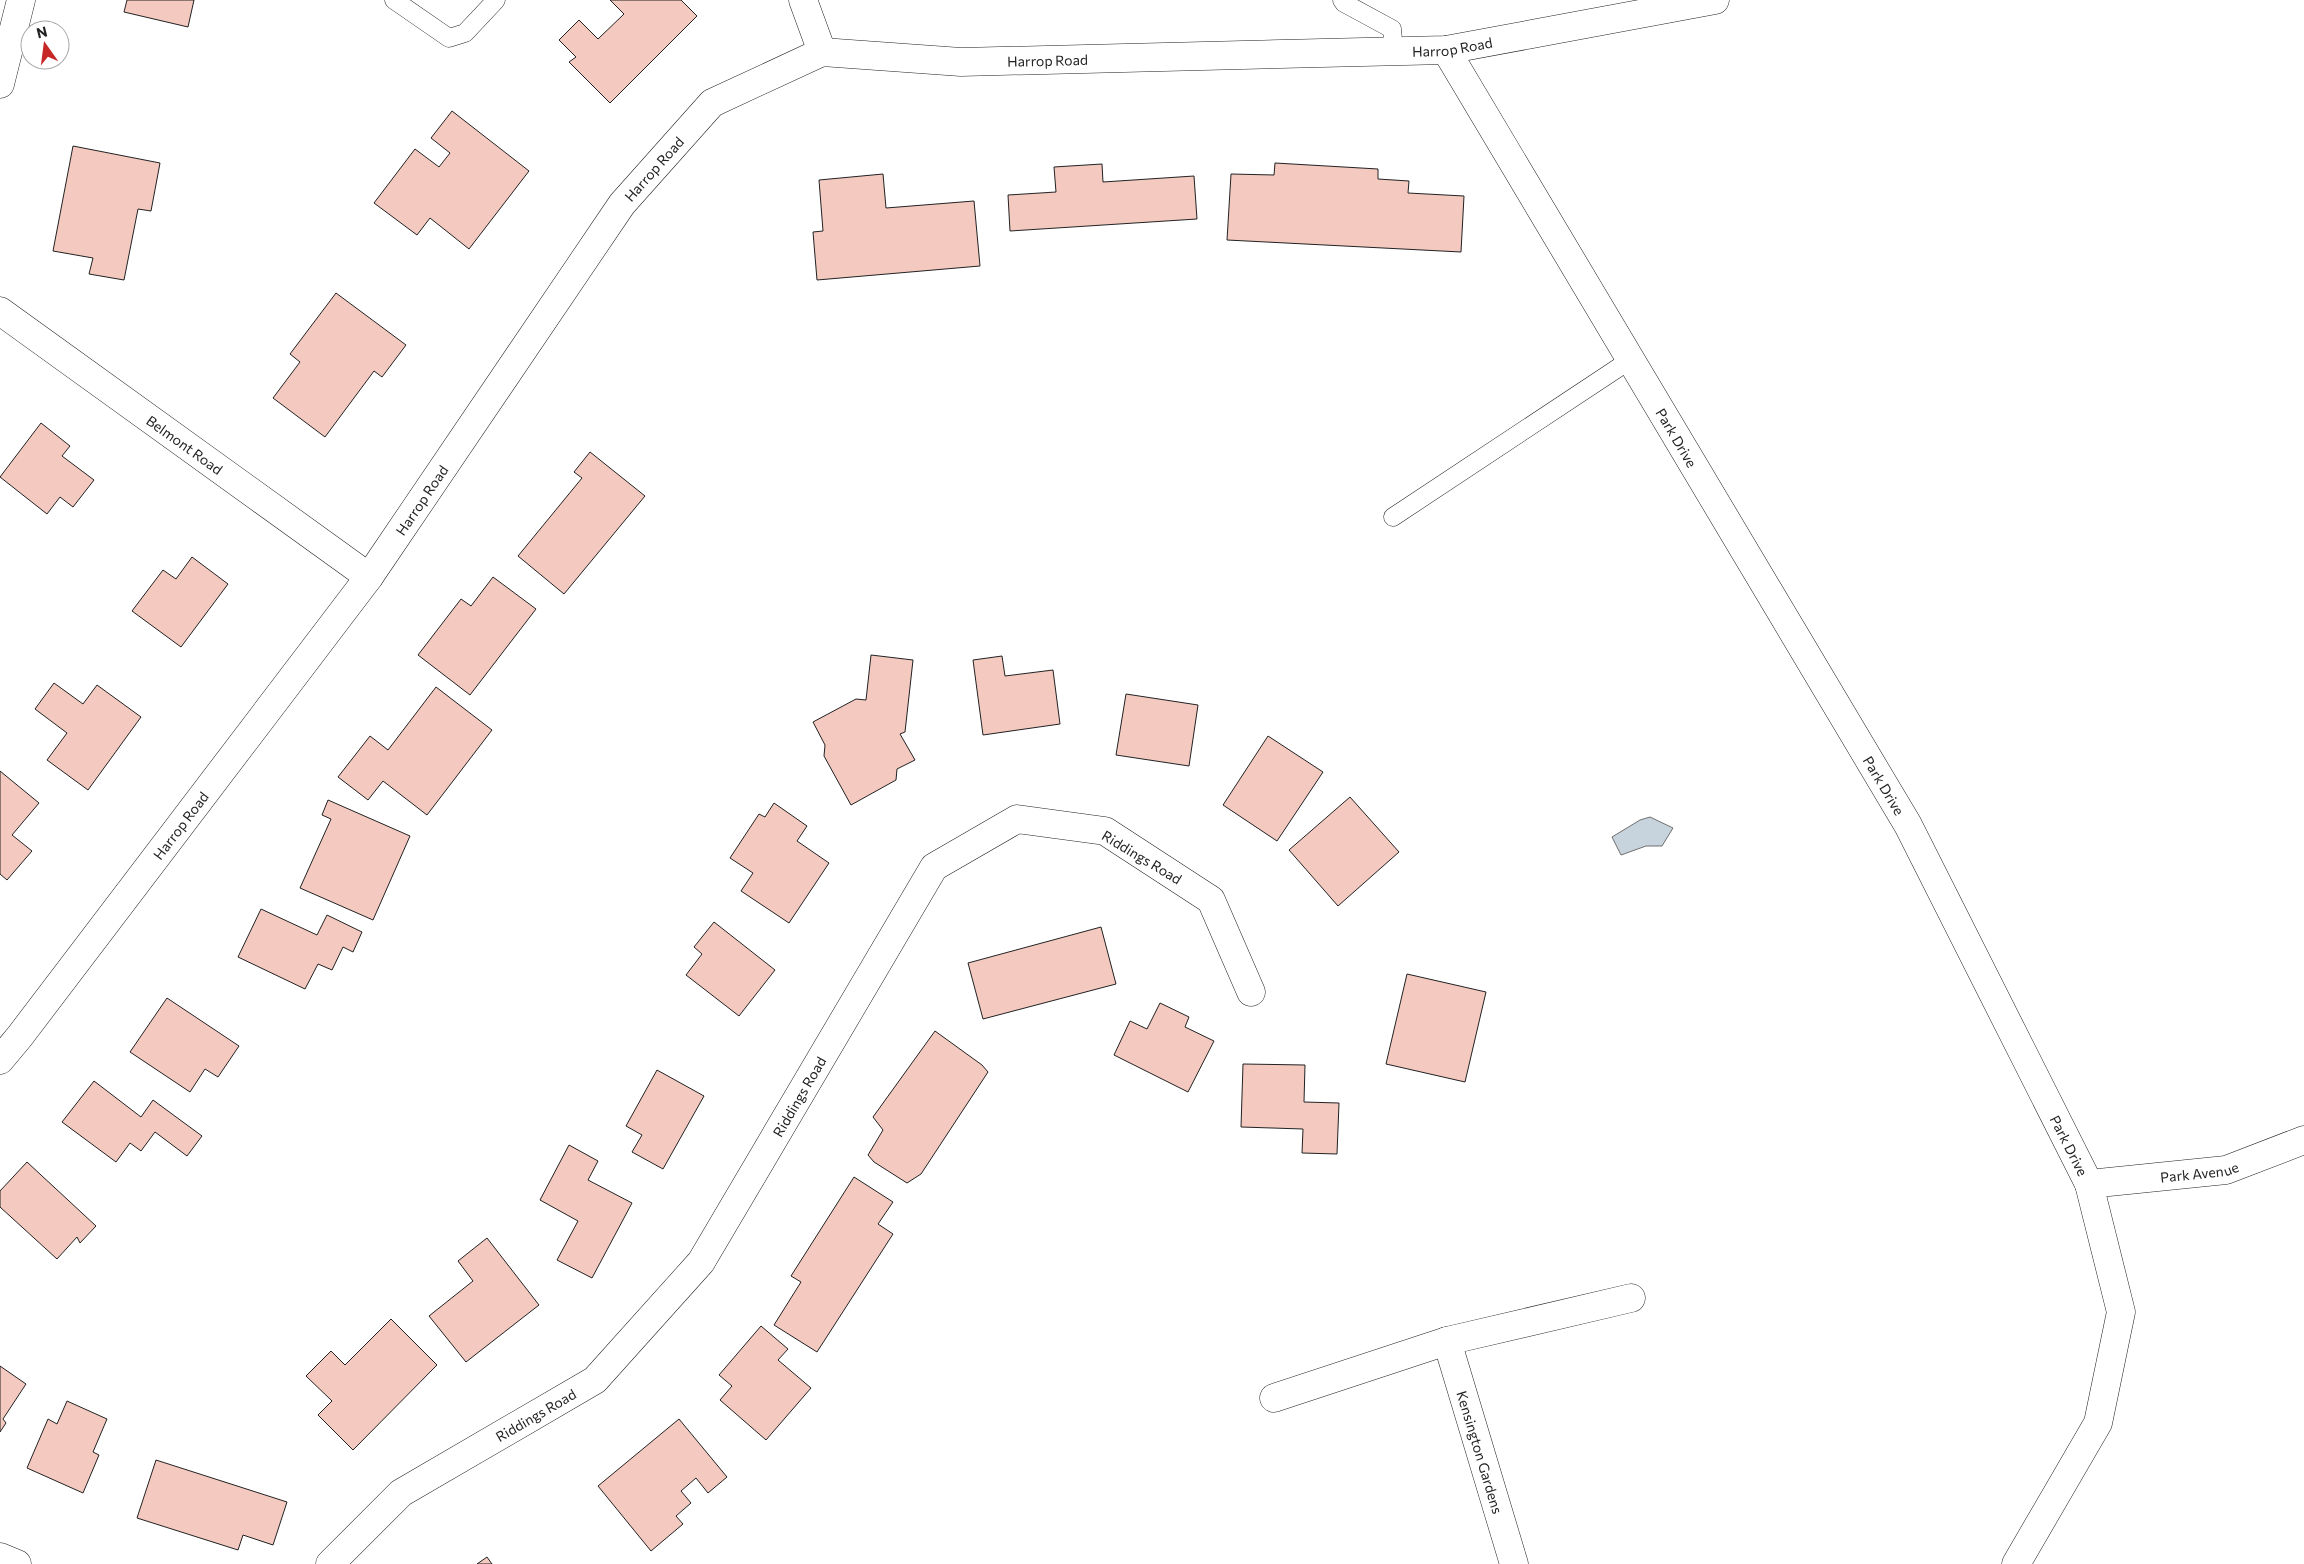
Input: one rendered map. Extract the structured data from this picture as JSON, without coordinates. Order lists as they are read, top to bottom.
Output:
{
  "streets": {
    "street": [
      "Harrop Road",
      "Park Drive",
      "Belmont Road",
      "Riddings Road",
      "Park Avenue",
      "Kensington Gardens"
    ]
  },
  "crossings": [
    ["Harrop Road", "Park Drive"],
    ["Harrop Road", "Belmont Road"],
    ["Park Drive", "Park Avenue"]
  ],
  "north": "top"
}
